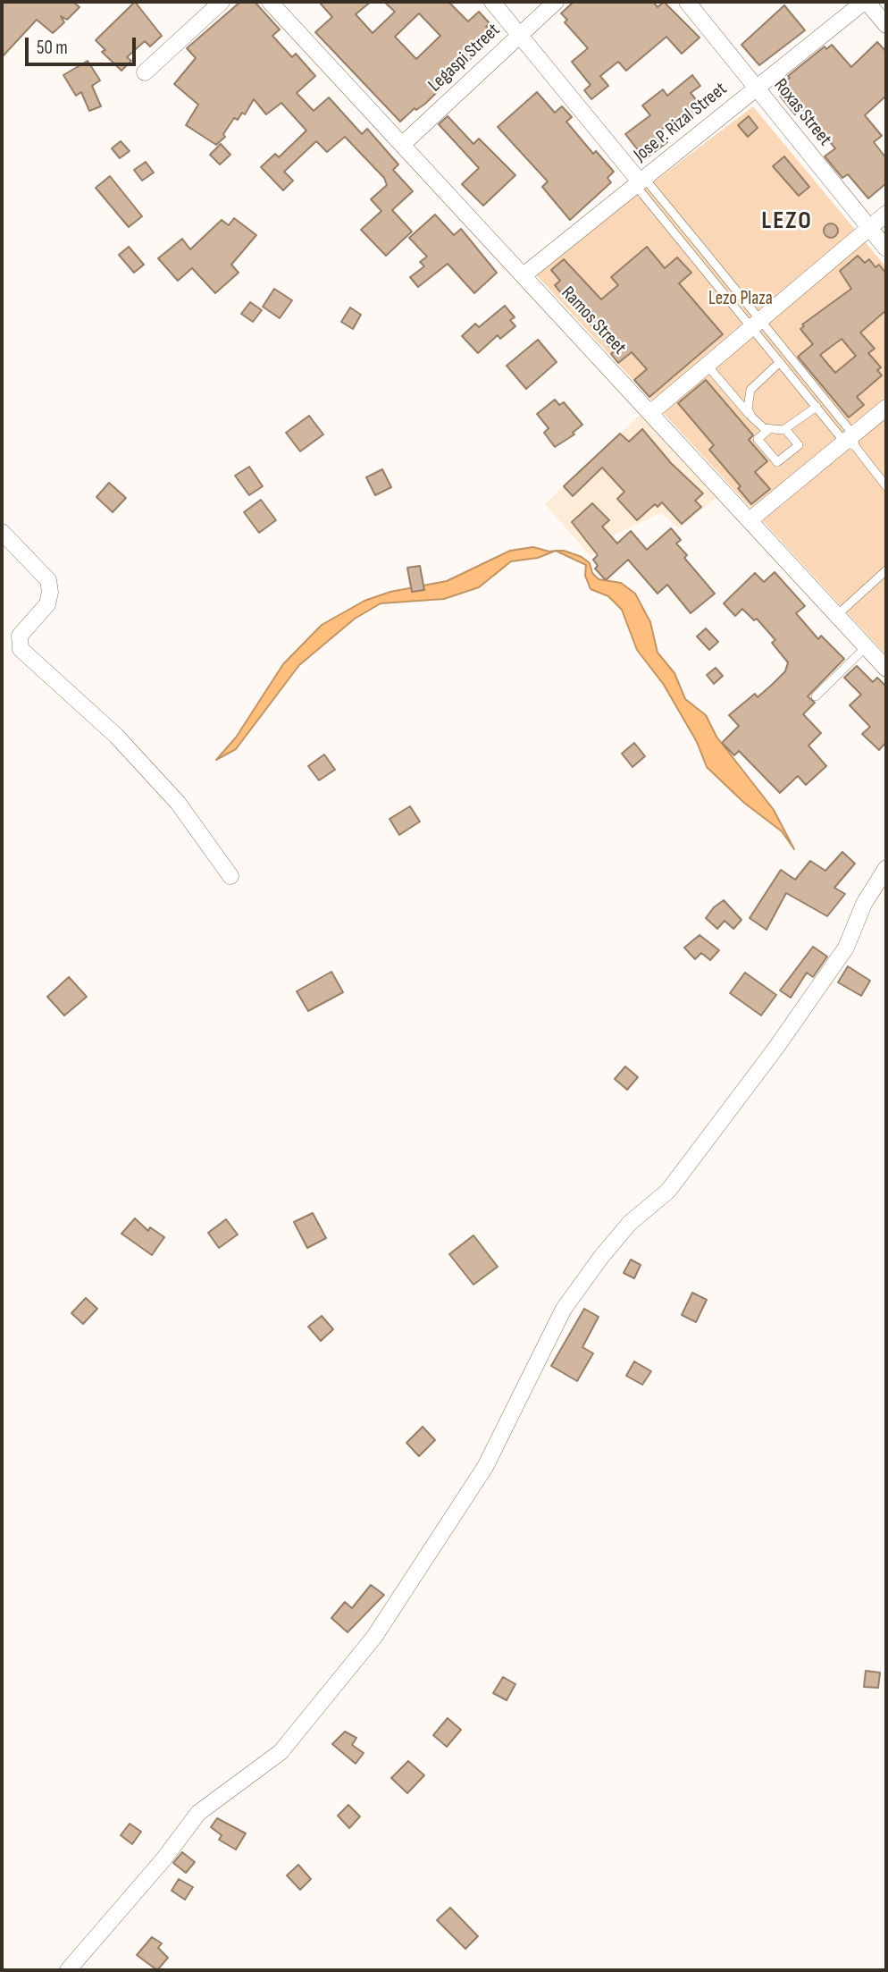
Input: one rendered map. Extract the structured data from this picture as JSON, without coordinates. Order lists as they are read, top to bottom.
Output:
{
  "streets": {
    "street": [
      "Legaspi Street",
      "Roxas Street",
      "Jose P. Rizal Street",
      "Ramos Street"
    ]
  },
  "crossings": [
    ["Legaspi Street", "Ramos Street"],
    ["Roxas Street", "Jose P. Rizal Street"],
    ["Jose P. Rizal Street", "Ramos Street"]
  ],
  "districts": ["LEZO"],
  "parks": ["Lezo Plaza"],
  "scale_bar": "50 m"
}
